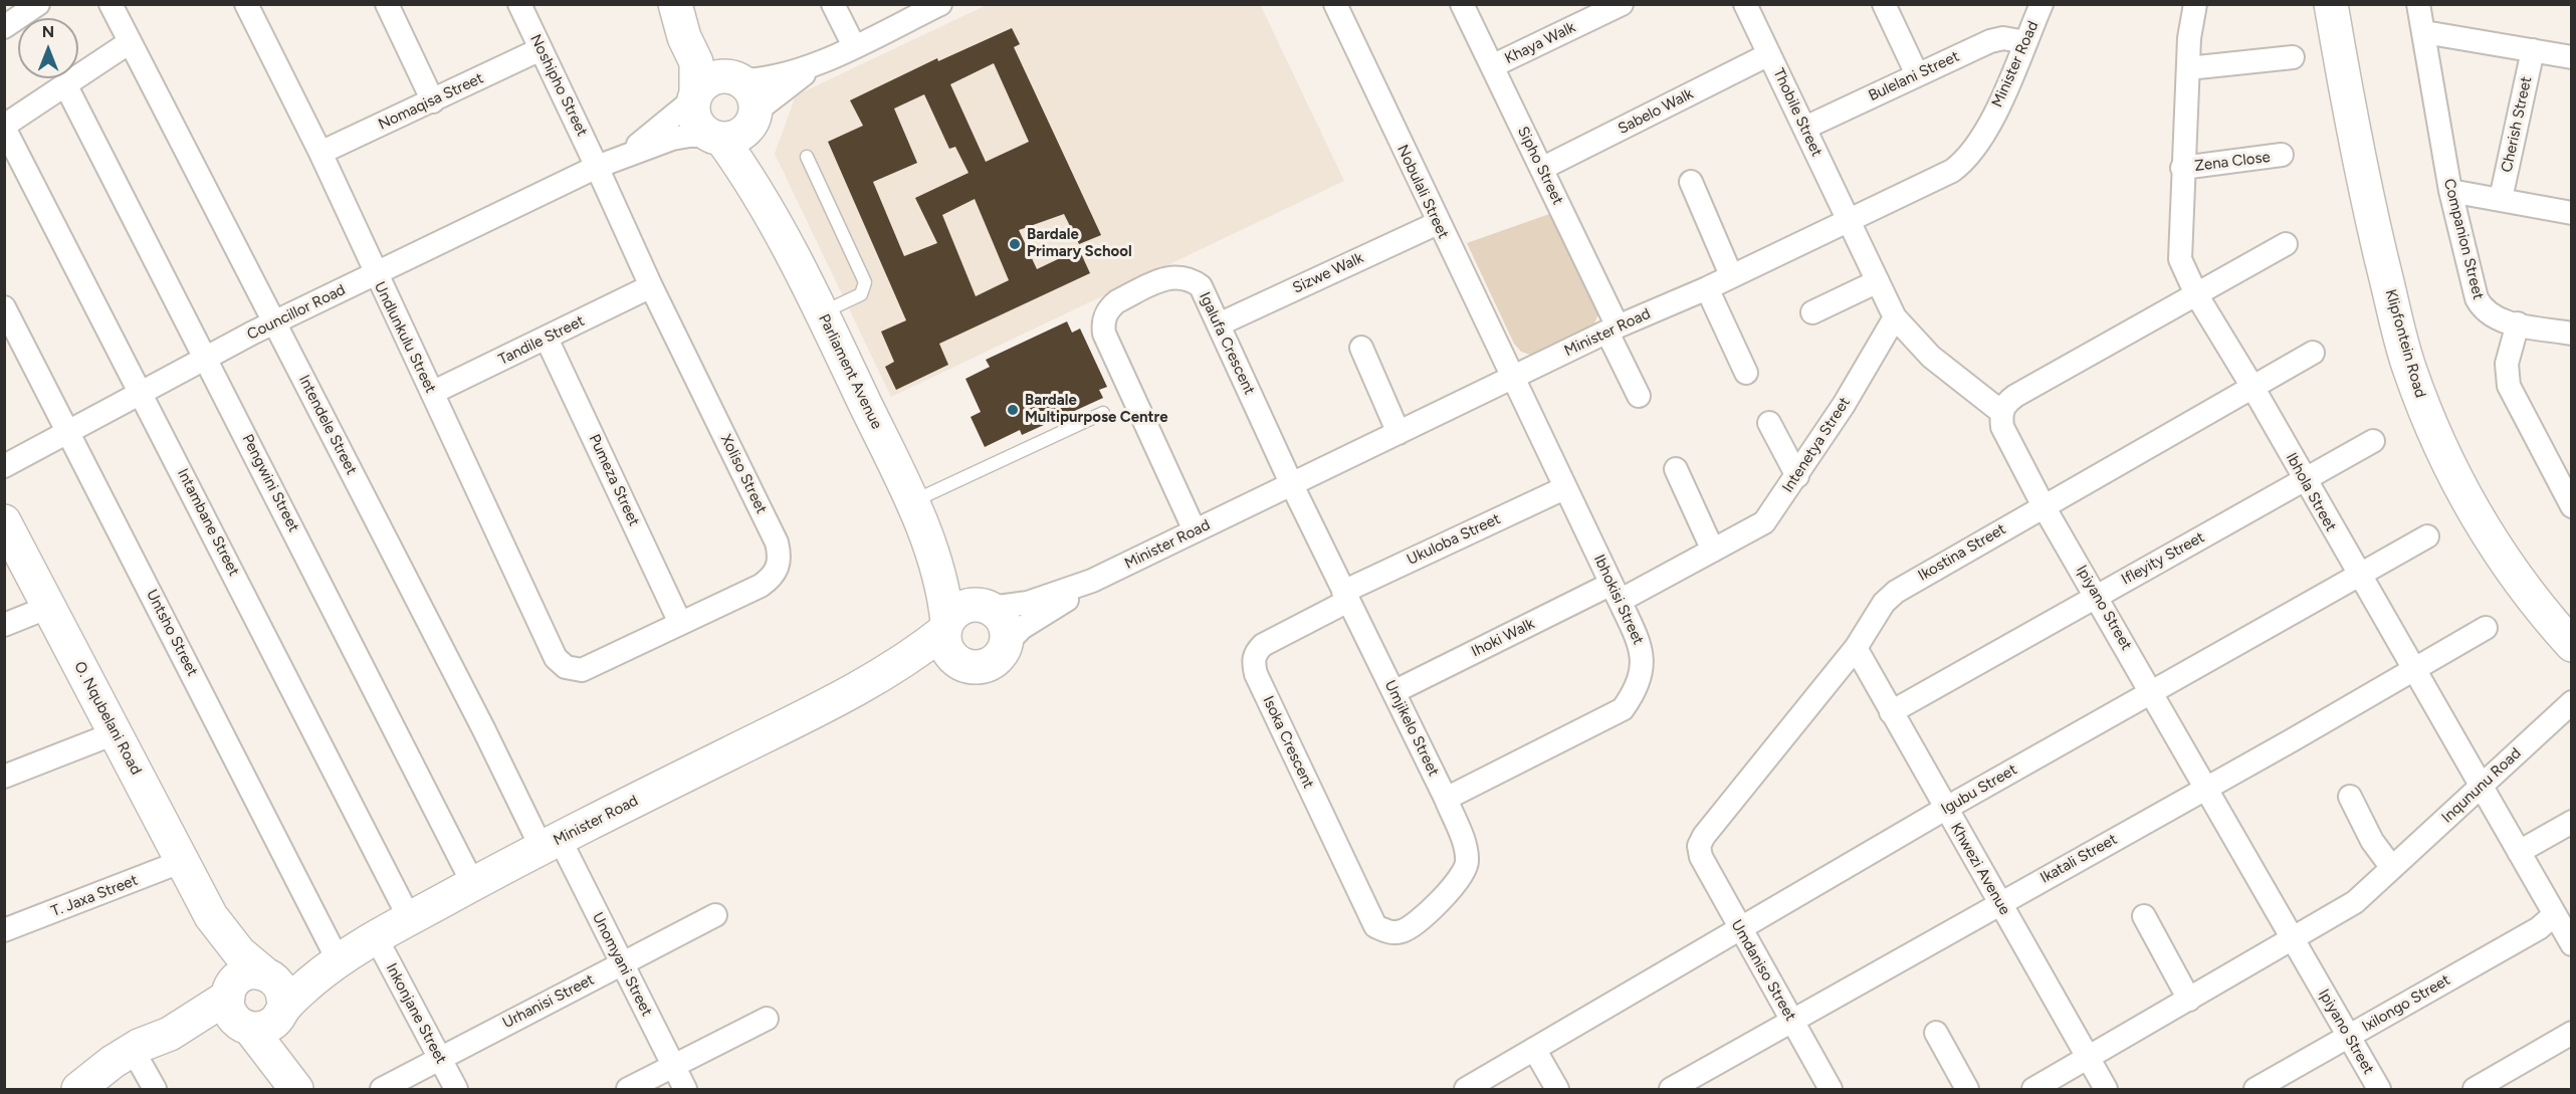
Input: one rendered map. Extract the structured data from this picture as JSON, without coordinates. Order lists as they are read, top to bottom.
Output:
{
  "streets": {
    "street": [
      "Khaya Walk",
      "Minister Road",
      "Bulelani Street",
      "Noshipho Street",
      "Nomaqisa Street",
      "Sabelo Walk",
      "Thobile Street",
      "Cherish Street",
      "Zena Close",
      "Sipho Street",
      "Nobulali Street",
      "Companion Street",
      "Sizwe Walk",
      "Councillor Road",
      "Undlunkulu Street",
      "Tandile Street",
      "Igalufa Crescent",
      "Klipfontein Road",
      "Parliament Avenue",
      "Intendele Street",
      "Intenetya Street",
      "Xoliso Street",
      "Pumeza Street",
      "Pengwini Street",
      "Ibhola Street",
      "Intambane Street",
      "Ukuloba Street",
      "Ikostina Street",
      "Ifleyity Street",
      "Ibhokisi Street",
      "Ipiyano Street",
      "Untsho Street",
      "Ihoki Walk",
      "O. Nqubelani Road",
      "Umjikelo Street",
      "Isoka Crescent",
      "Inqununu Road",
      "Igubu Street",
      "Ikatali Street",
      "Khwezi Avenue",
      "T. Jaxa Street",
      "Unomyani Street",
      "Umdaniso Street",
      "Urhanisi Street",
      "Ixilongo Street",
      "Inkonjane Street"
    ]
  },
  "crossings": [
    ["Khaya Walk", "Sipho Street"],
    ["Minister Road", "Bulelani Street"],
    ["Minister Road", "Thobile Street"],
    ["Minister Road", "Sipho Street"],
    ["Minister Road", "Nobulali Street"],
    ["Minister Road", "Igalufa Crescent"],
    ["Minister Road", "Parliament Avenue"],
    ["Minister Road", "Intendele Street"],
    ["Minister Road", "Pengwini Street"],
    ["Minister Road", "Intambane Street"],
    ["Minister Road", "Ibhokisi Street"],
    ["Minister Road", "Untsho Street"],
    ["Minister Road", "O. Nqubelani Road"],
    ["Minister Road", "Umjikelo Street"],
    ["Minister Road", "Unomyani Street"],
    ["Minister Road", "Inkonjane Street"],
    ["Bulelani Street", "Thobile Street"],
    ["Noshipho Street", "Nomaqisa Street"],
    ["Noshipho Street", "Councillor Road"],
    ["Noshipho Street", "Xoliso Street"],
    ["Nomaqisa Street", "Undlunkulu Street"],
    ["Sabelo Walk", "Thobile Street"],
    ["Sabelo Walk", "Sipho Street"],
    ["Zena Close", "Ibhola Street"],
    ["Nobulali Street", "Sizwe Walk"],
    ["Nobulali Street", "Ibhokisi Street"],
    ["Sizwe Walk", "Igalufa Crescent"],
    ["Councillor Road", "Undlunkulu Street"],
    ["Councillor Road", "Parliament Avenue"],
    ["Councillor Road", "Intendele Street"],
    ["Councillor Road", "Xoliso Street"],
    ["Councillor Road", "Pengwini Street"],
    ["Councillor Road", "Intambane Street"],
    ["Councillor Road", "Untsho Street"],
    ["Undlunkulu Street", "Tandile Street"],
    ["Undlunkulu Street", "Xoliso Street"],
    ["Tandile Street", "Xoliso Street"],
    ["Tandile Street", "Pumeza Street"],
    ["Igalufa Crescent", "Umjikelo Street"],
    ["Intendele Street", "Unomyani Street"],
    ["Intenetya Street", "Ibhokisi Street"],
    ["Intenetya Street", "Ihoki Walk"],
    ["Xoliso Street", "Pumeza Street"],
    ["Ibhola Street", "Ikostina Street"],
    ["Ibhola Street", "Ifleyity Street"],
    ["Ibhola Street", "Inqununu Road"],
    ["Ibhola Street", "Igubu Street"],
    ["Ibhola Street", "Ikatali Street"],
    ["Ibhola Street", "Ixilongo Street"],
    ["Ukuloba Street", "Ibhokisi Street"],
    ["Ukuloba Street", "Umjikelo Street"],
    ["Ukuloba Street", "Isoka Crescent"],
    ["Ikostina Street", "Ipiyano Street"],
    ["Ikostina Street", "Khwezi Avenue"],
    ["Ikostina Street", "Umdaniso Street"],
    ["Ifleyity Street", "Ipiyano Street"],
    ["Ifleyity Street", "Khwezi Avenue"],
    ["Ibhokisi Street", "Ihoki Walk"],
    ["Ibhokisi Street", "Umjikelo Street"],
    ["Ipiyano Street", "Inqununu Road"],
    ["Ipiyano Street", "Igubu Street"],
    ["Ipiyano Street", "Ikatali Street"],
    ["Ipiyano Street", "Ixilongo Street"],
    ["Ihoki Walk", "Umjikelo Street"],
    ["O. Nqubelani Road", "T. Jaxa Street"],
    ["Umjikelo Street", "Isoka Crescent"],
    ["Inqununu Road", "Khwezi Avenue"],
    ["Igubu Street", "Khwezi Avenue"],
    ["Igubu Street", "Umdaniso Street"],
    ["Ikatali Street", "Khwezi Avenue"],
    ["Ikatali Street", "Umdaniso Street"],
    ["Unomyani Street", "Urhanisi Street"],
    ["Urhanisi Street", "Inkonjane Street"]
  ],
  "places": ["Bardale Primary School", "Bardale Multipurpose Centre"],
  "north": "top"
}
